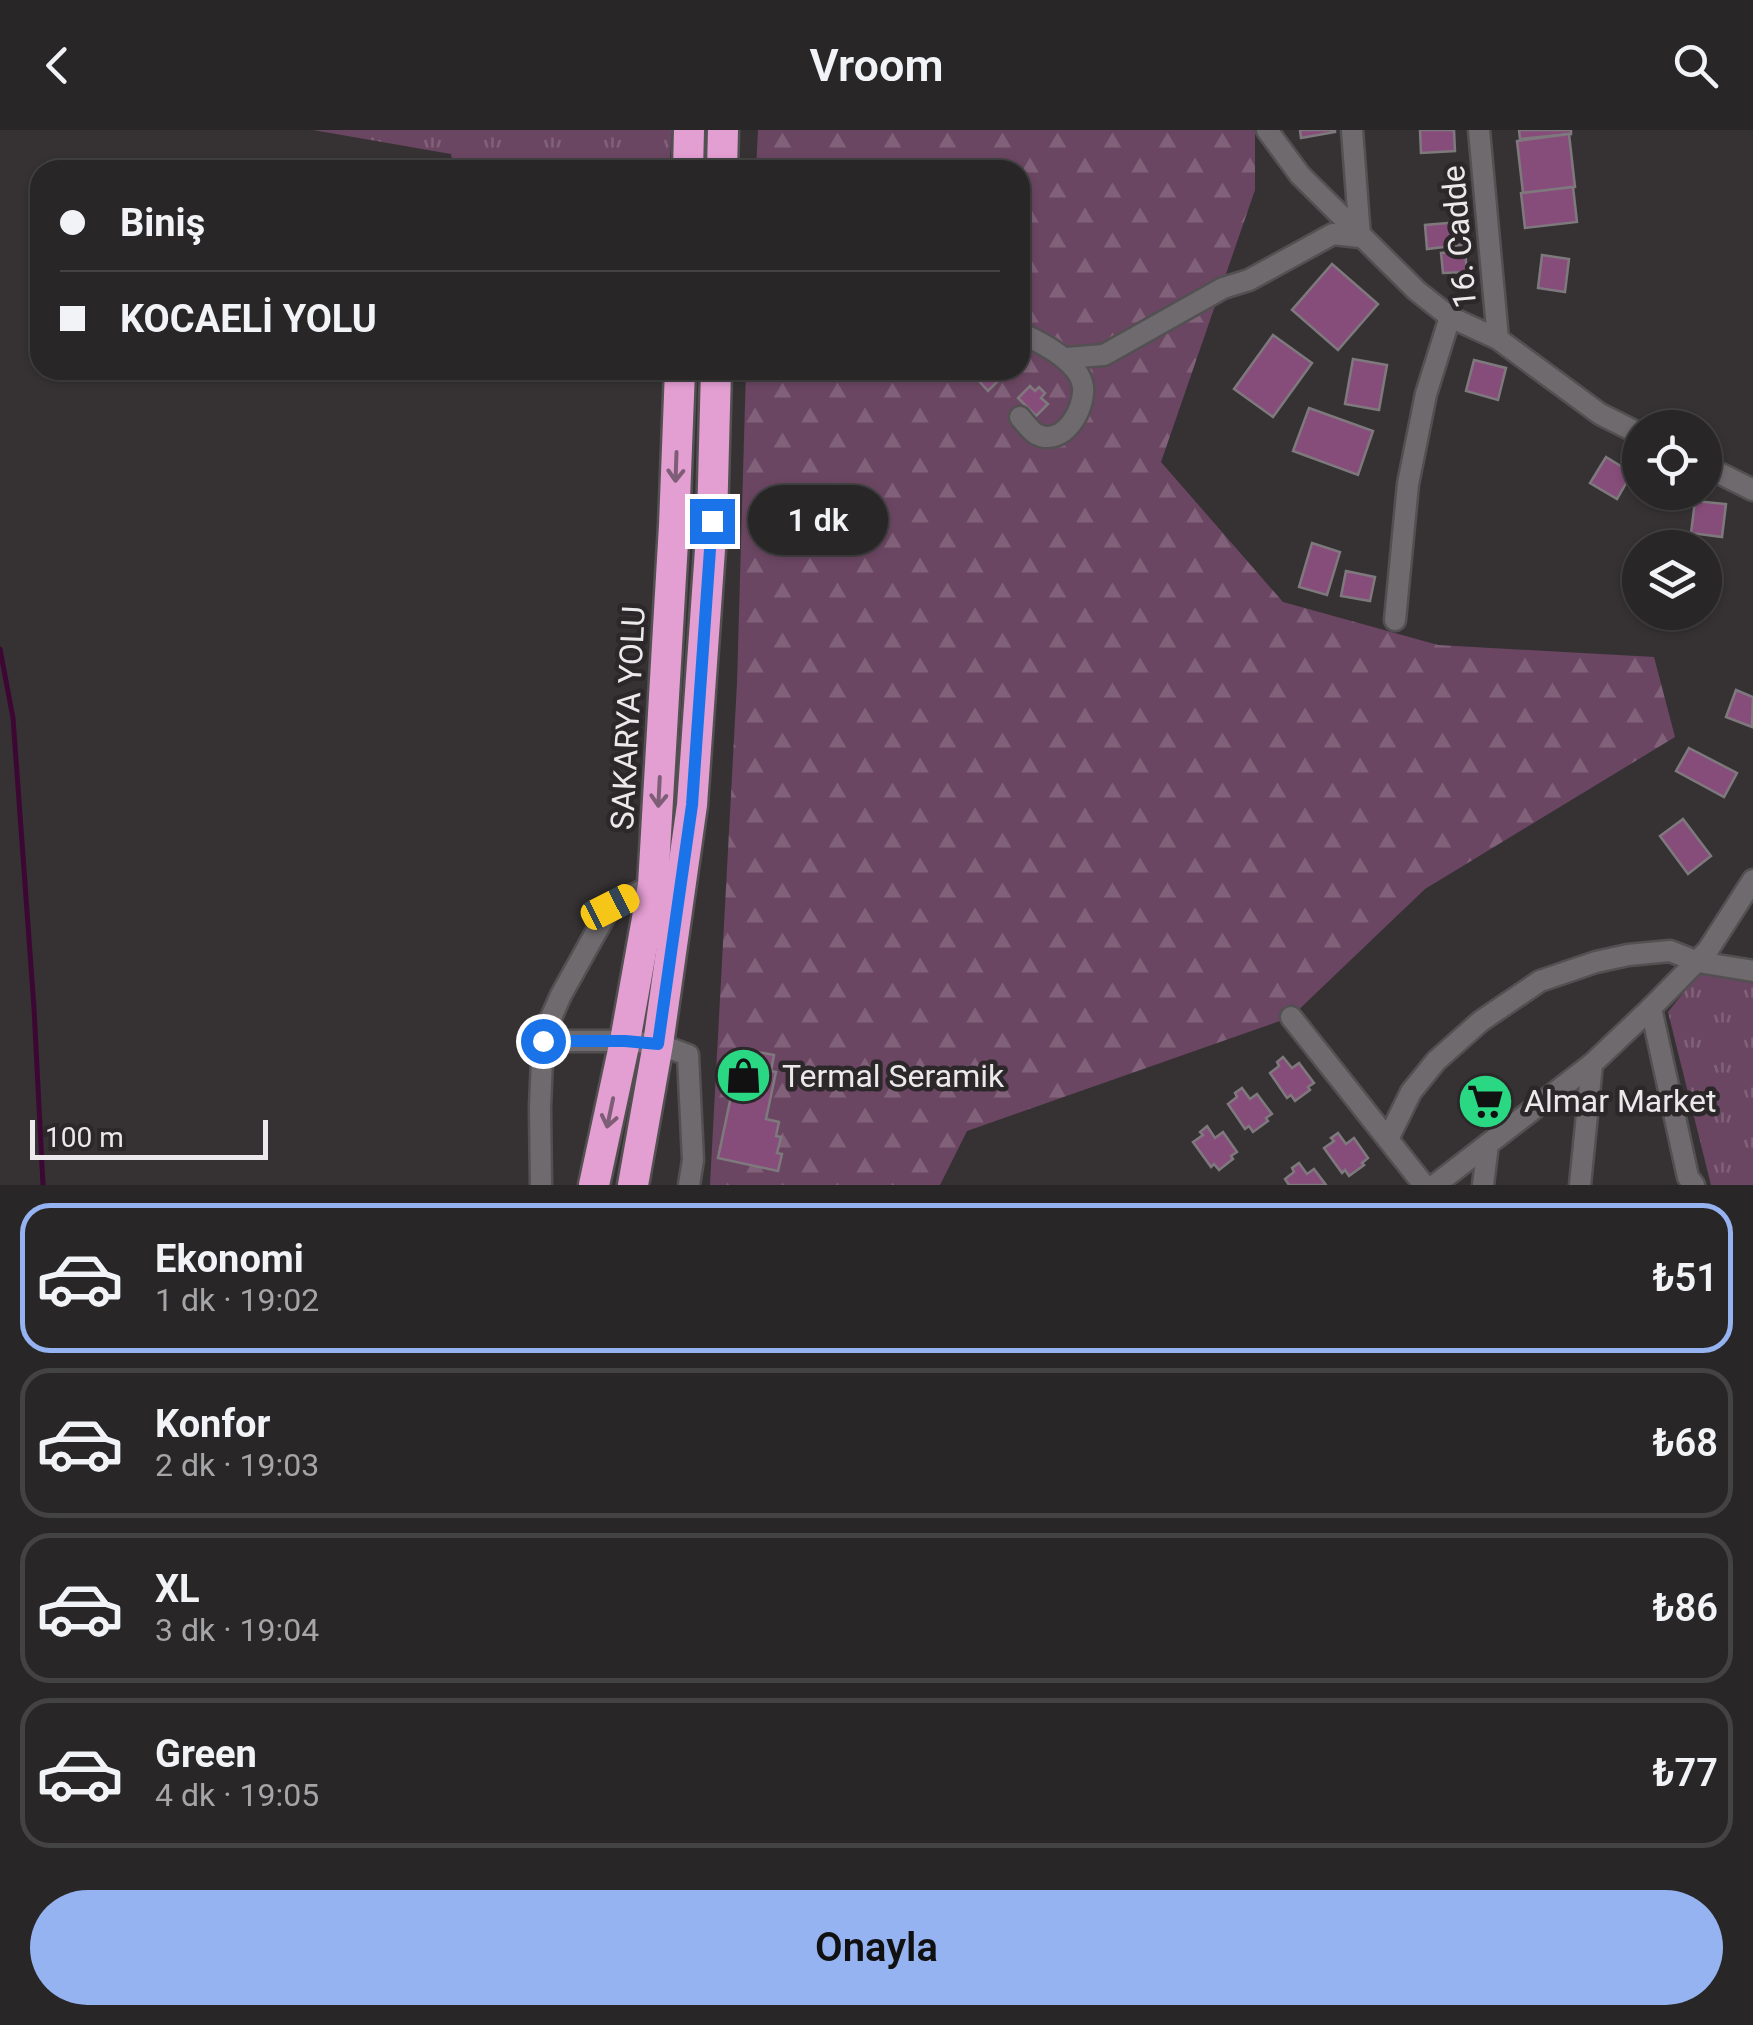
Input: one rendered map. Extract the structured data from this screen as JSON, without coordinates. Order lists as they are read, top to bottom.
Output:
{
  "streets": {
    "highway": ["SAKARYA YOLU"],
    "street": ["16. Cadde"]
  },
  "places": {
    "shop": ["Termal Seramik"],
    "supermarket": ["Almar Market"]
  },
  "scale_bar": "100 m",
  "page": {
    "header": "Vroom",
    "banner": ["Biniş", "KOCAELİ YOLU"],
    "bubble": "1 dk",
    "scale": "100 m",
    "list": [
      {
        "name": "Ekonomi",
        "note": "1 dk · 19:02",
        "value": "₺51"
      },
      {
        "name": "Konfor",
        "note": "2 dk · 19:03",
        "value": "₺68"
      },
      {
        "name": "XL",
        "note": "3 dk · 19:04",
        "value": "₺86"
      },
      {
        "name": "Green",
        "note": "4 dk · 19:05",
        "value": "₺77"
      }
    ],
    "buttons": "Onayla"
  }
}
